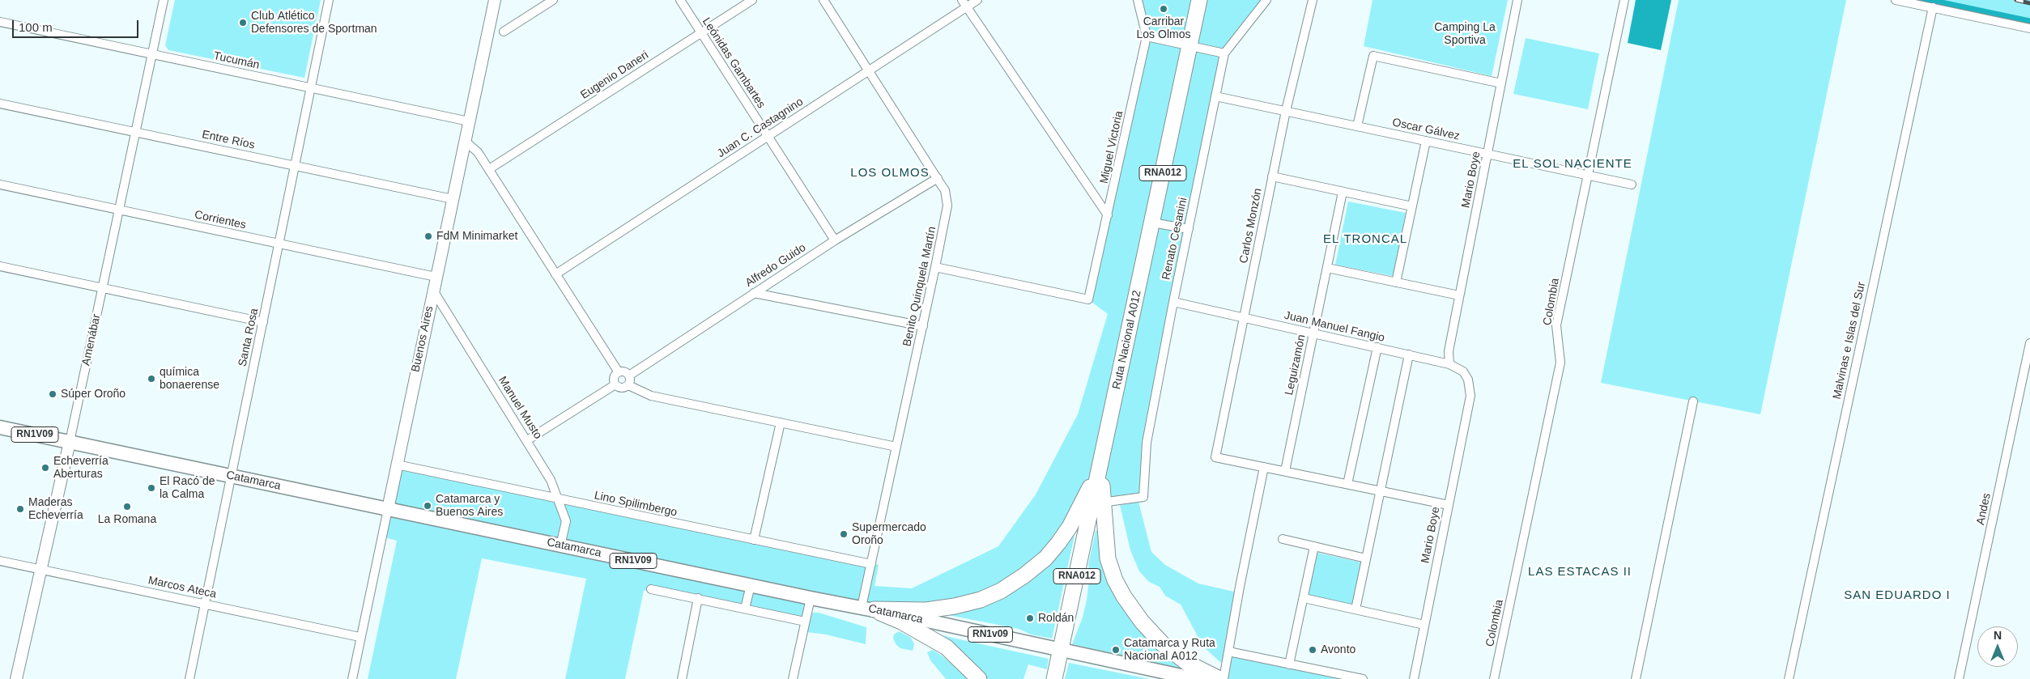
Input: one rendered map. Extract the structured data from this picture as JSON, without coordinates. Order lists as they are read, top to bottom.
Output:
{
  "streets": {
    "highway": ["RNA012", "Ruta Nacional A012"],
    "main road": [
      "Buenos Aires",
      "Amenábar",
      "RN1V09",
      "Catamarca",
      "RN1v09"
    ],
    "street": [
      "Tucumán",
      "Leónidas Gambartes",
      "Eugenio Daneri",
      "Juan C. Castagnino",
      "Oscar Gálvez",
      "Entre Ríos",
      "Miguel Victoria",
      "Mario Boye",
      "Corrientes",
      "Carlos Monzón",
      "Renato Cesanini",
      "Alfredo Guido",
      "Benito Quinquela Martín",
      "Colombia",
      "Juan Manuel Fangio",
      "Santa Rosa",
      "Malvinas e Islas del Sur",
      "Leguizamón",
      "Manuel Musto",
      "Lino Spilimbergo",
      "Andes",
      "Marcos Ateca"
    ]
  },
  "crossings": [
    ["Tucumán", "Santa Rosa"],
    ["Tucumán", "Buenos Aires"],
    ["Tucumán", "Amenábar"],
    ["Leónidas Gambartes", "Eugenio Daneri"],
    ["Leónidas Gambartes", "Juan C. Castagnino"],
    ["Leónidas Gambartes", "Alfredo Guido"],
    ["Juan C. Castagnino", "Benito Quinquela Martín"],
    ["Oscar Gálvez", "Mario Boye"],
    ["Oscar Gálvez", "Carlos Monzón"],
    ["Oscar Gálvez", "Renato Cesanini"],
    ["Oscar Gálvez", "Colombia"],
    ["Entre Ríos", "Santa Rosa"],
    ["Entre Ríos", "Buenos Aires"],
    ["Entre Ríos", "Amenábar"],
    ["Miguel Victoria", "Benito Quinquela Martín"],
    ["RNA012", "Renato Cesanini"],
    ["RNA012", "Catamarca"],
    ["Mario Boye", "Juan Manuel Fangio"],
    ["Corrientes", "Santa Rosa"],
    ["Corrientes", "Buenos Aires"],
    ["Corrientes", "Amenábar"],
    ["Carlos Monzón", "Juan Manuel Fangio"],
    ["Renato Cesanini", "Juan Manuel Fangio"],
    ["Alfredo Guido", "Benito Quinquela Martín"],
    ["Benito Quinquela Martín", "Catamarca"],
    ["Benito Quinquela Martín", "Lino Spilimbergo"],
    ["Juan Manuel Fangio", "Leguizamón"],
    ["Santa Rosa", "Catamarca"],
    ["Santa Rosa", "Marcos Ateca"],
    ["Buenos Aires", "Manuel Musto"],
    ["Buenos Aires", "Catamarca"],
    ["Buenos Aires", "Lino Spilimbergo"],
    ["Buenos Aires", "Marcos Ateca"],
    ["Amenábar", "Catamarca"],
    ["Amenábar", "Marcos Ateca"],
    ["Manuel Musto", "Catamarca"],
    ["Manuel Musto", "Lino Spilimbergo"]
  ],
  "districts": [
    "EL SOL NACIENTE",
    "LOS OLMOS",
    "EL TRONCAL",
    "LAS ESTACAS II",
    "SAN EDUARDO I"
  ],
  "parks": ["Camping La Sportiva"],
  "places": [
    "Carribar Los Olmos",
    "Club Atlético Defensores de Sportman",
    "FdM Minimarket",
    "química bonaerense",
    "Súper Oroño",
    "Echeverría Aberturas",
    "El Racó de la Calma",
    "Catamarca y Buenos Aires",
    "La Romana",
    "Maderas Echeverría",
    "Supermercado Oroño",
    "Roldán",
    "Catamarca y Ruta Nacional A012",
    "Avonto"
  ],
  "scale_bar": "100 m",
  "north": "top"
}
